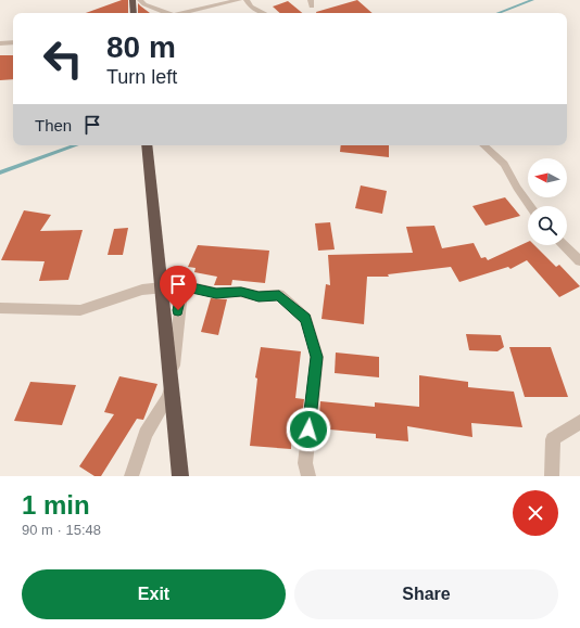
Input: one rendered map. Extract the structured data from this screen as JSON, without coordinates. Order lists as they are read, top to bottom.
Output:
{
  "north": "left",
  "page": {
    "turn": ["80 m", "Turn left"],
    "then": "Then",
    "heading": ["1 min", "90 m · 15:48"],
    "buttons": ["Exit", "Share"]
  }
}
